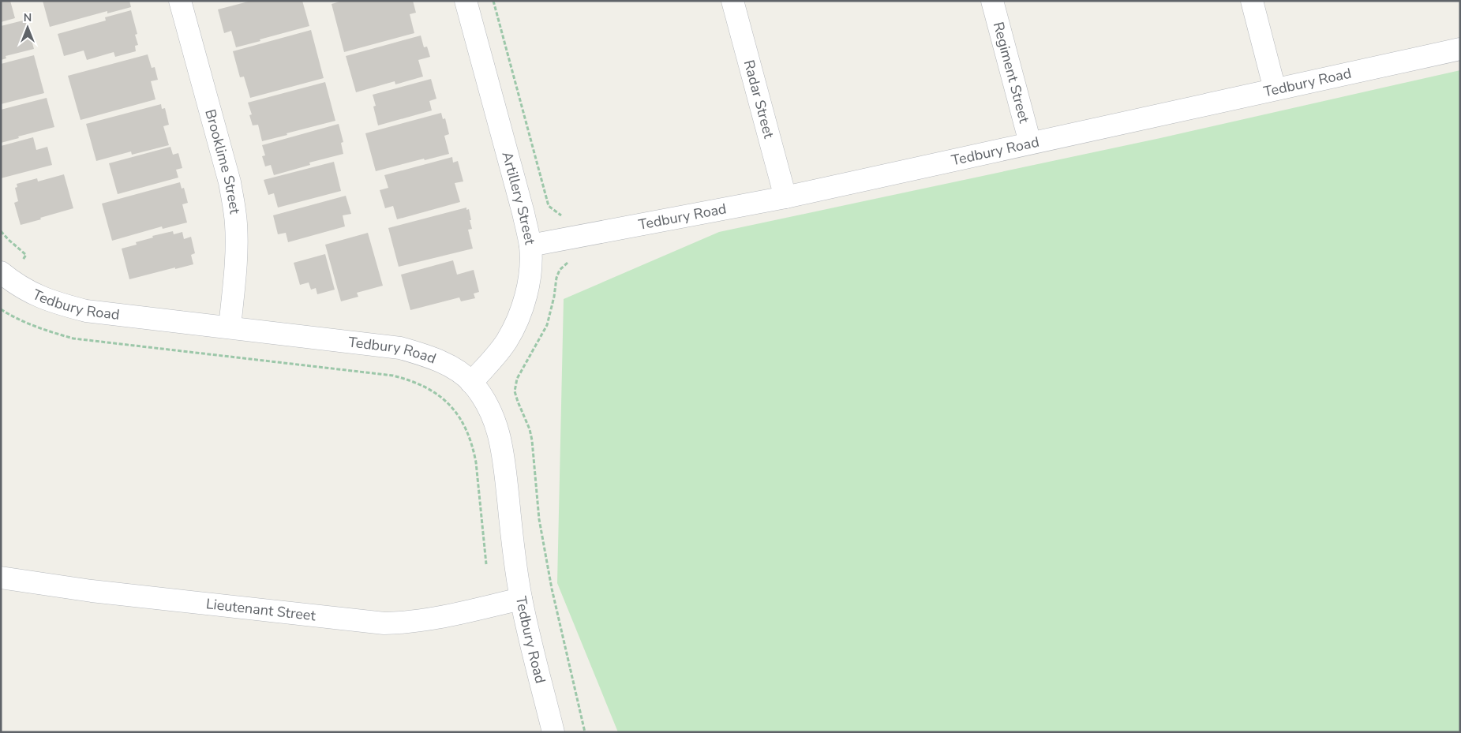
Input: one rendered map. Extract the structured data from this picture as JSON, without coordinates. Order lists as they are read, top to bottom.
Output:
{
  "streets": {
    "street": [
      "Regiment Street",
      "Tedbury Road",
      "Radar Street",
      "Brooklime Street",
      "Artillery Street",
      "Lieutenant Street"
    ]
  },
  "crossings": [
    ["Regiment Street", "Tedbury Road"],
    ["Tedbury Road", "Radar Street"],
    ["Tedbury Road", "Brooklime Street"],
    ["Tedbury Road", "Artillery Street"],
    ["Tedbury Road", "Lieutenant Street"]
  ],
  "north": "top"
}
